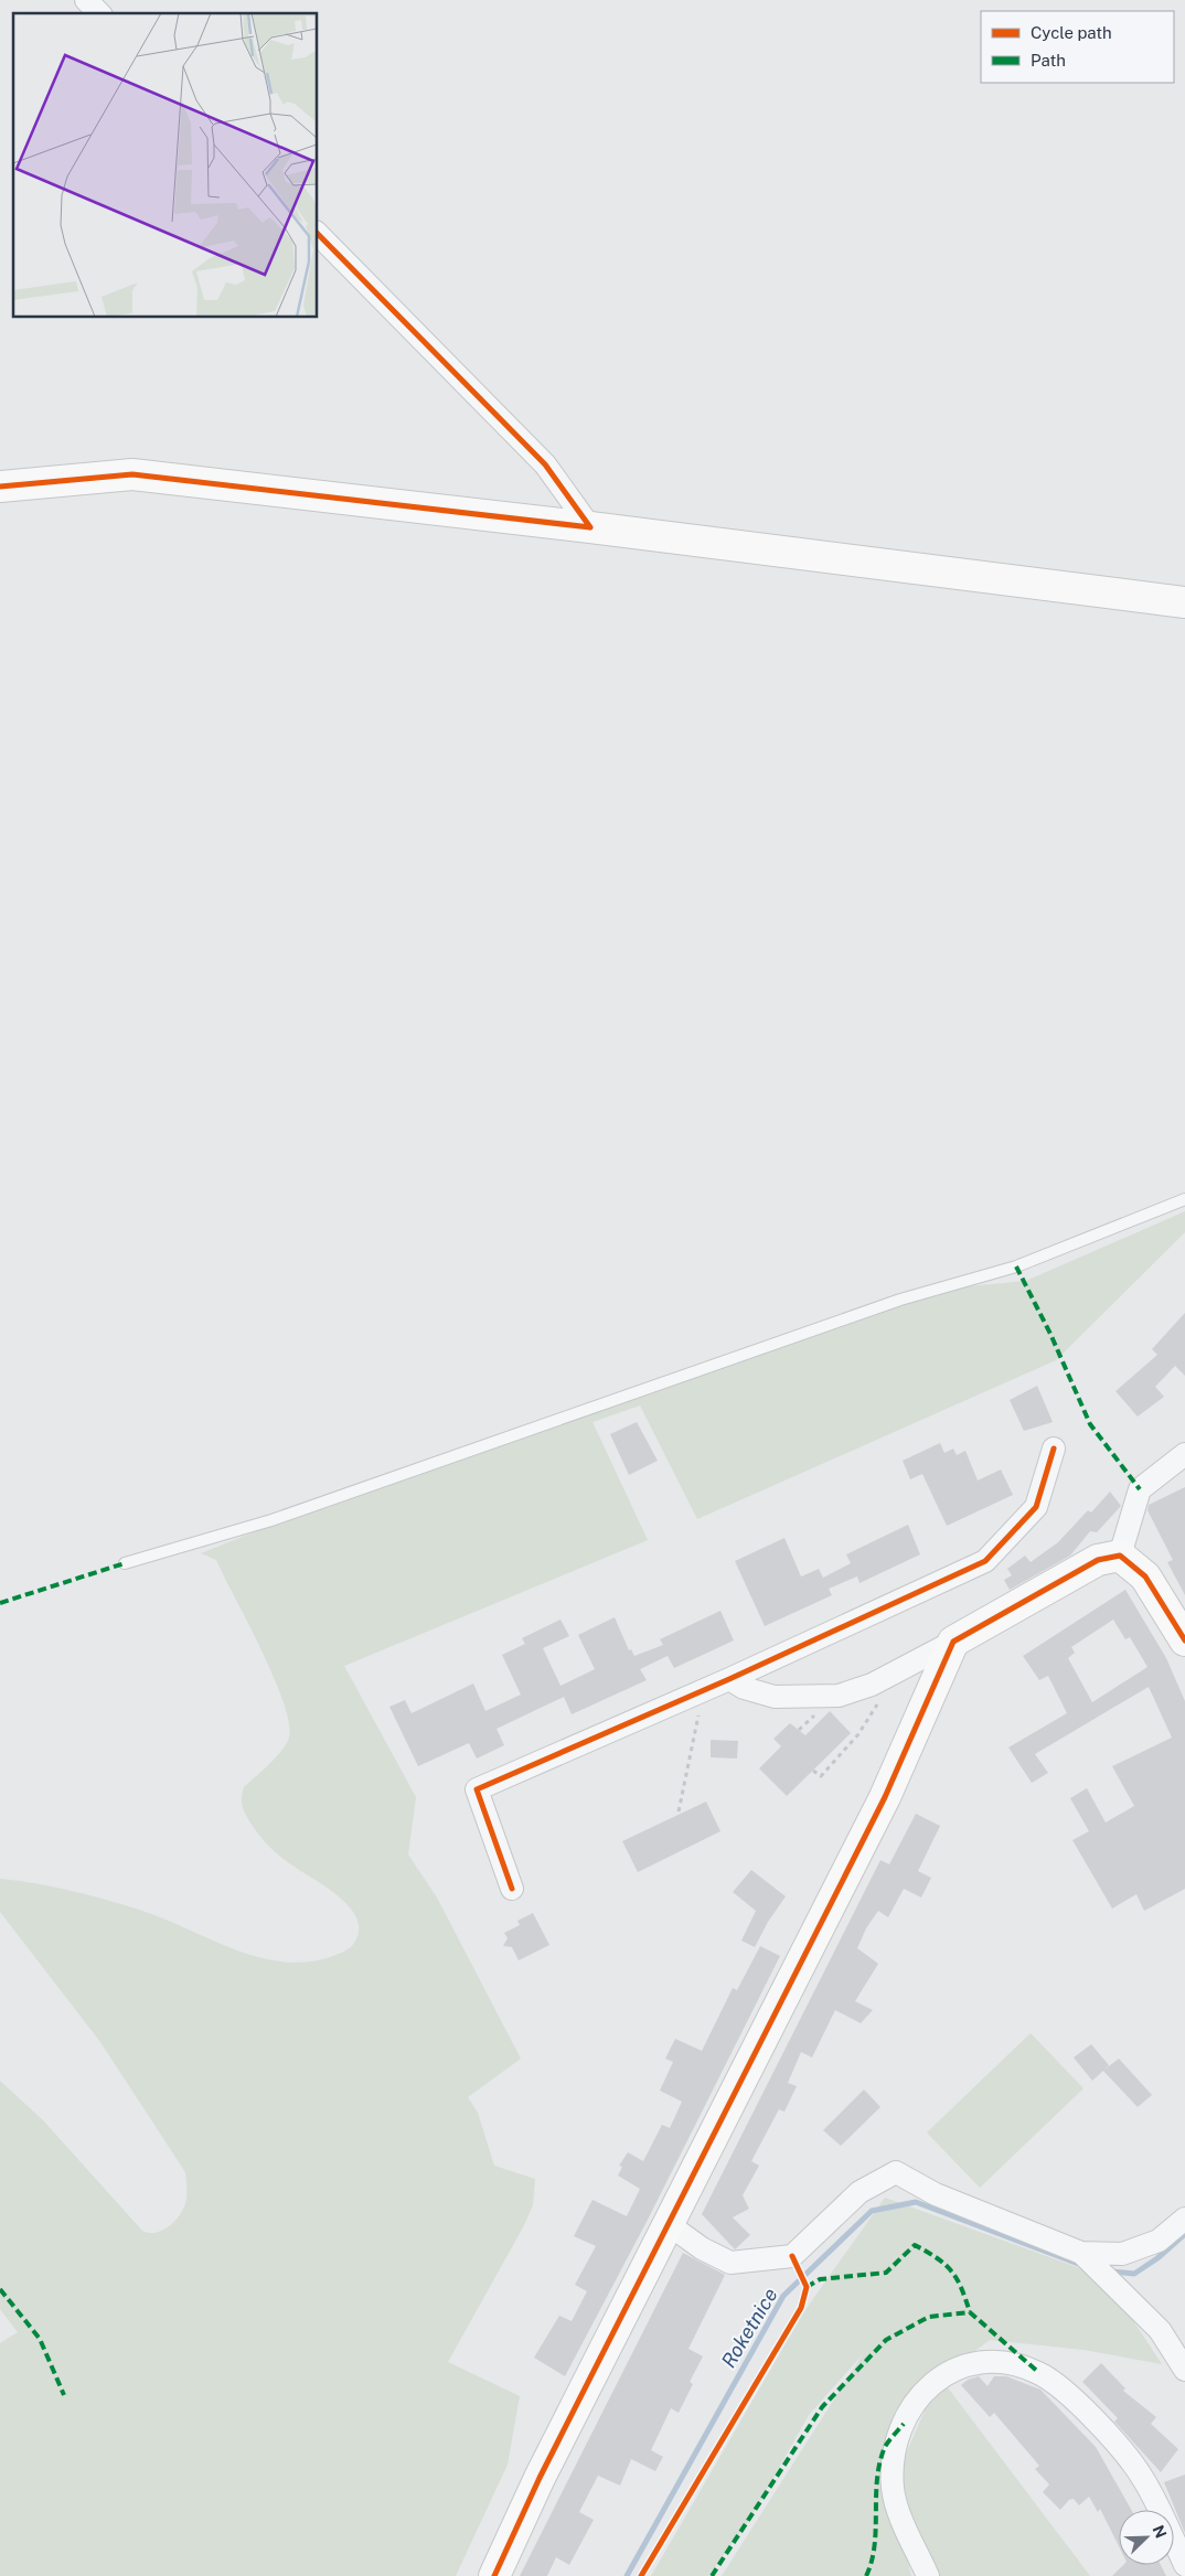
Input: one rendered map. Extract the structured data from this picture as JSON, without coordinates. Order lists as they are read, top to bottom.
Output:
{
  "water": ["Roketnice"],
  "legend": ["Cycle path", "Path"],
  "north": "top right"
}
